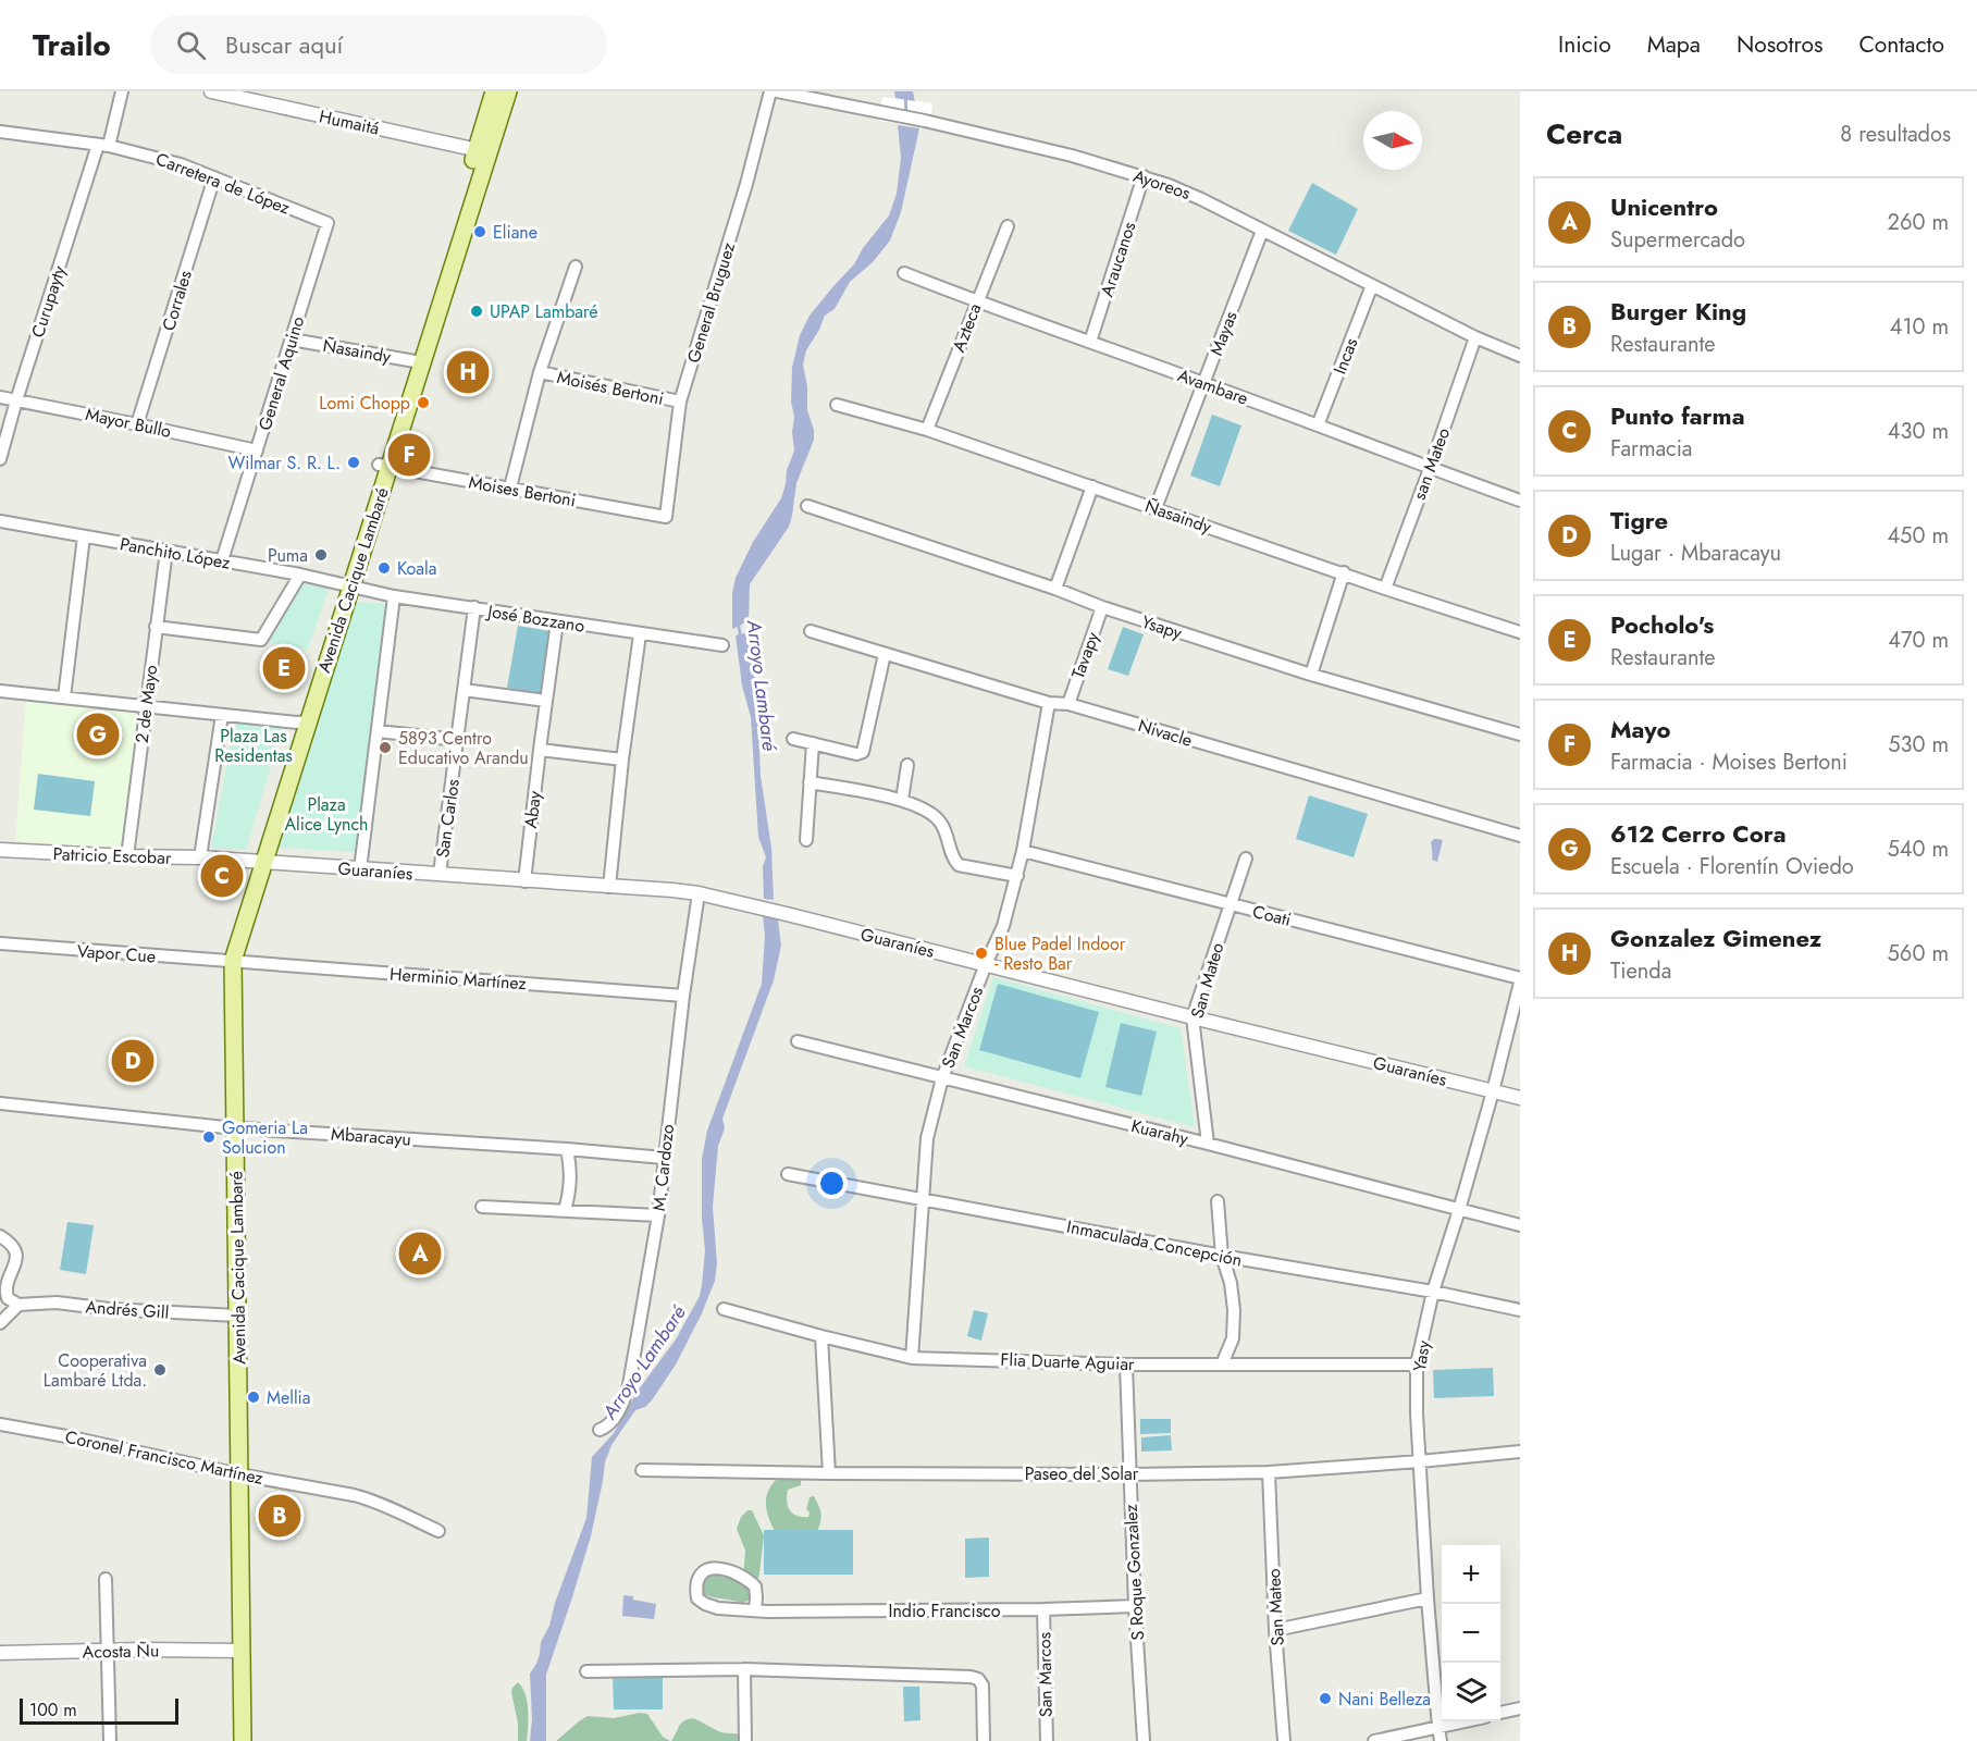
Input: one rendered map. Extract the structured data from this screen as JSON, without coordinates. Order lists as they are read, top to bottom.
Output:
{
  "streets": {
    "main road": ["Avenida Cacique Lambaré"],
    "street": [
      "Humaitá",
      "Carretera de López",
      "Ayoreos",
      "Araucanos",
      "Corrales",
      "Curupayty",
      "General Bruguez",
      "Azteca",
      "Mayas",
      "Ñasaindy",
      "Incas",
      "General Aquino",
      "Avambare",
      "Moisés Bertoni",
      "Mayor Bullo",
      "san Mateo",
      "Moises Bertoni",
      "Panchito López",
      "José Bozzano",
      "Ysapy",
      "Tavapy",
      "2 de Mayo",
      "Nivacle",
      "Abay",
      "San Carlos",
      "Patricio Escobar",
      "Guaraníes",
      "Coati",
      "Vapor Cue",
      "Herminio Martínez",
      "San Mateo",
      "San Marcos",
      "Kuarahy",
      "Mbaracayu",
      "M. Cardozo",
      "Inmaculada Concepción",
      "Andrés Gill",
      "Yasy",
      "Flia Duarte Aguiar",
      "Coronel Francisco Martínez",
      "Paseo del Solar",
      "S Roque Gonzalez",
      "Indio Francisco",
      "Acosta Ñu"
    ]
  },
  "crossings": [
    ["Humaitá", "Avenida Cacique Lambaré"],
    ["Carretera de López", "Corrales"],
    ["Carretera de López", "Curupayty"],
    ["Carretera de López", "General Aquino"],
    ["Ayoreos", "Araucanos"],
    ["Ayoreos", "Mayas"],
    ["Ayoreos", "Incas"],
    ["Ayoreos", "san Mateo"],
    ["Araucanos", "Avambare"],
    ["Corrales", "Mayor Bullo"],
    ["Curupayty", "Mayor Bullo"],
    ["General Bruguez", "Moisés Bertoni"],
    ["General Bruguez", "Moises Bertoni"],
    ["Azteca", "Ñasaindy"],
    ["Azteca", "Avambare"],
    ["Mayas", "Ñasaindy"],
    ["Mayas", "Avambare"],
    ["Ñasaindy", "General Aquino"],
    ["Ñasaindy", "san Mateo"],
    ["Ñasaindy", "Avenida Cacique Lambaré"],
    ["Incas", "Avambare"],
    ["General Aquino", "Mayor Bullo"],
    ["General Aquino", "Panchito López"],
    ["Avambare", "san Mateo"],
    ["Moises Bertoni", "Avenida Cacique Lambaré"],
    ["Panchito López", "Avenida Cacique Lambaré"],
    ["Panchito López", "José Bozzano"],
    ["Panchito López", "2 de Mayo"],
    ["Avenida Cacique Lambaré", "José Bozzano"],
    ["Avenida Cacique Lambaré", "Patricio Escobar"],
    ["Avenida Cacique Lambaré", "Guaraníes"],
    ["Avenida Cacique Lambaré", "Vapor Cue"],
    ["Avenida Cacique Lambaré", "Herminio Martínez"],
    ["Avenida Cacique Lambaré", "Mbaracayu"],
    ["Avenida Cacique Lambaré", "Andrés Gill"],
    ["Avenida Cacique Lambaré", "Coronel Francisco Martínez"],
    ["Avenida Cacique Lambaré", "Acosta Ñu"],
    ["José Bozzano", "Abay"],
    ["José Bozzano", "San Carlos"],
    ["Ysapy", "Tavapy"],
    ["Tavapy", "Nivacle"],
    ["2 de Mayo", "Patricio Escobar"],
    ["Nivacle", "San Marcos"],
    ["Abay", "Guaraníes"],
    ["San Carlos", "Guaraníes"],
    ["Patricio Escobar", "Guaraníes"],
    ["Guaraníes", "San Mateo"],
    ["Guaraníes", "San Marcos"],
    ["Guaraníes", "M. Cardozo"],
    ["Guaraníes", "Yasy"],
    ["Coati", "San Mateo"],
    ["Coati", "San Marcos"],
    ["Coati", "Yasy"],
    ["Vapor Cue", "Herminio Martínez"],
    ["Herminio Martínez", "M. Cardozo"],
    ["San Mateo", "Kuarahy"],
    ["San Mateo", "Paseo del Solar"],
    ["San Marcos", "Kuarahy"],
    ["San Marcos", "Inmaculada Concepción"],
    ["San Marcos", "Flia Duarte Aguiar"],
    ["San Marcos", "Indio Francisco"],
    ["Kuarahy", "Yasy"],
    ["Mbaracayu", "M. Cardozo"],
    ["Inmaculada Concepción", "Yasy"],
    ["Yasy", "Flia Duarte Aguiar"],
    ["Yasy", "Paseo del Solar"],
    ["Flia Duarte Aguiar", "S Roque Gonzalez"],
    ["Paseo del Solar", "S Roque Gonzalez"],
    ["S Roque Gonzalez", "Indio Francisco"]
  ],
  "water": ["Arroyo Lambaré"],
  "parks": ["Plaza Las Residentas", "Plaza Alice Lynch"],
  "places": [
    "Eliane",
    "UPAP Lambaré",
    "Lomi Chopp",
    "Wilmar S. R. L.",
    "Puma",
    "Koala",
    "5893 Centro Educativo Arandu",
    "Blue Padel Indoor - Resto Bar",
    "Gomeria La Solucion",
    "Cooperativa Lambaré Ltda.",
    "Mellia",
    "Nani Belleza"
  ],
  "scale_bar": "100 m",
  "north": "right",
  "page": {
    "header": "Trailo",
    "search": "Buscar aquí",
    "nav": [
      "Inicio",
      "Mapa",
      "Nosotros",
      "Contacto"
    ],
    "heading": ["Cerca", "8 resultados"],
    "list": [
      {
        "mark": "A",
        "name": "Unicentro",
        "note": "Supermercado",
        "value": "260 m"
      },
      {
        "mark": "B",
        "name": "Burger King",
        "note": "Restaurante",
        "value": "410 m"
      },
      {
        "mark": "C",
        "name": "Punto farma",
        "note": "Farmacia",
        "value": "430 m"
      },
      {
        "mark": "D",
        "name": "Tigre",
        "note": "Lugar · Mbaracayu",
        "value": "450 m"
      },
      {
        "mark": "E",
        "name": "Pocholo's",
        "note": "Restaurante",
        "value": "470 m"
      },
      {
        "mark": "F",
        "name": "Mayo",
        "note": "Farmacia · Moises Bertoni",
        "value": "530 m"
      },
      {
        "mark": "G",
        "name": "612 Cerro Cora",
        "note": "Escuela · Florentín Oviedo",
        "value": "540 m"
      },
      {
        "mark": "H",
        "name": "Gonzalez Gimenez",
        "note": "Tienda",
        "value": "560 m"
      }
    ],
    "pins": [
      "H",
      "F",
      "E",
      "G",
      "C",
      "D",
      "A",
      "B"
    ],
    "map_buttons": ["+", "−"],
    "scale": "100 m"
  }
}
